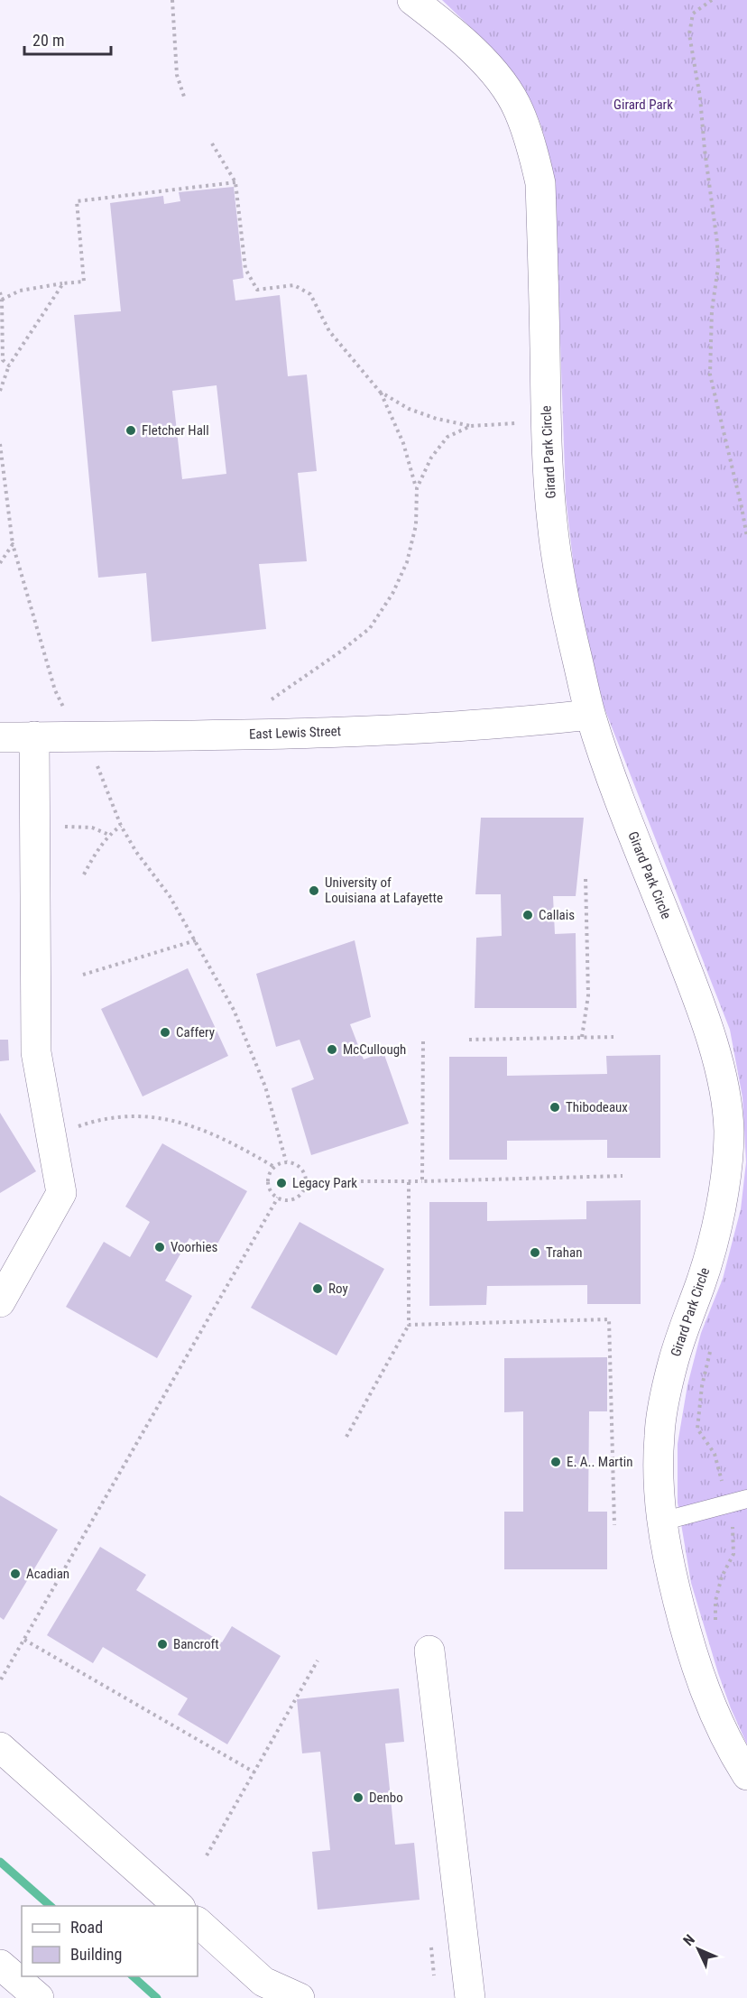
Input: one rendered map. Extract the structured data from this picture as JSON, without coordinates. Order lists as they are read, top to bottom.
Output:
{
  "streets": {
    "street": ["Girard Park Circle", "East Lewis Street"]
  },
  "crossings": [
    ["Girard Park Circle", "East Lewis Street"]
  ],
  "parks": ["Girard Park"],
  "places": [
    "Fletcher Hall",
    "University of Louisiana at Lafayette",
    "Callais",
    "Caffery",
    "McCullough",
    "Thibodeaux",
    "Legacy Park",
    "Voorhies",
    "Trahan",
    "Roy",
    "E. A.. Martin",
    "Acadian",
    "Bancroft",
    "Denbo"
  ],
  "legend": ["Road", "Building"],
  "scale_bar": "20 m",
  "north": "top left"
}
